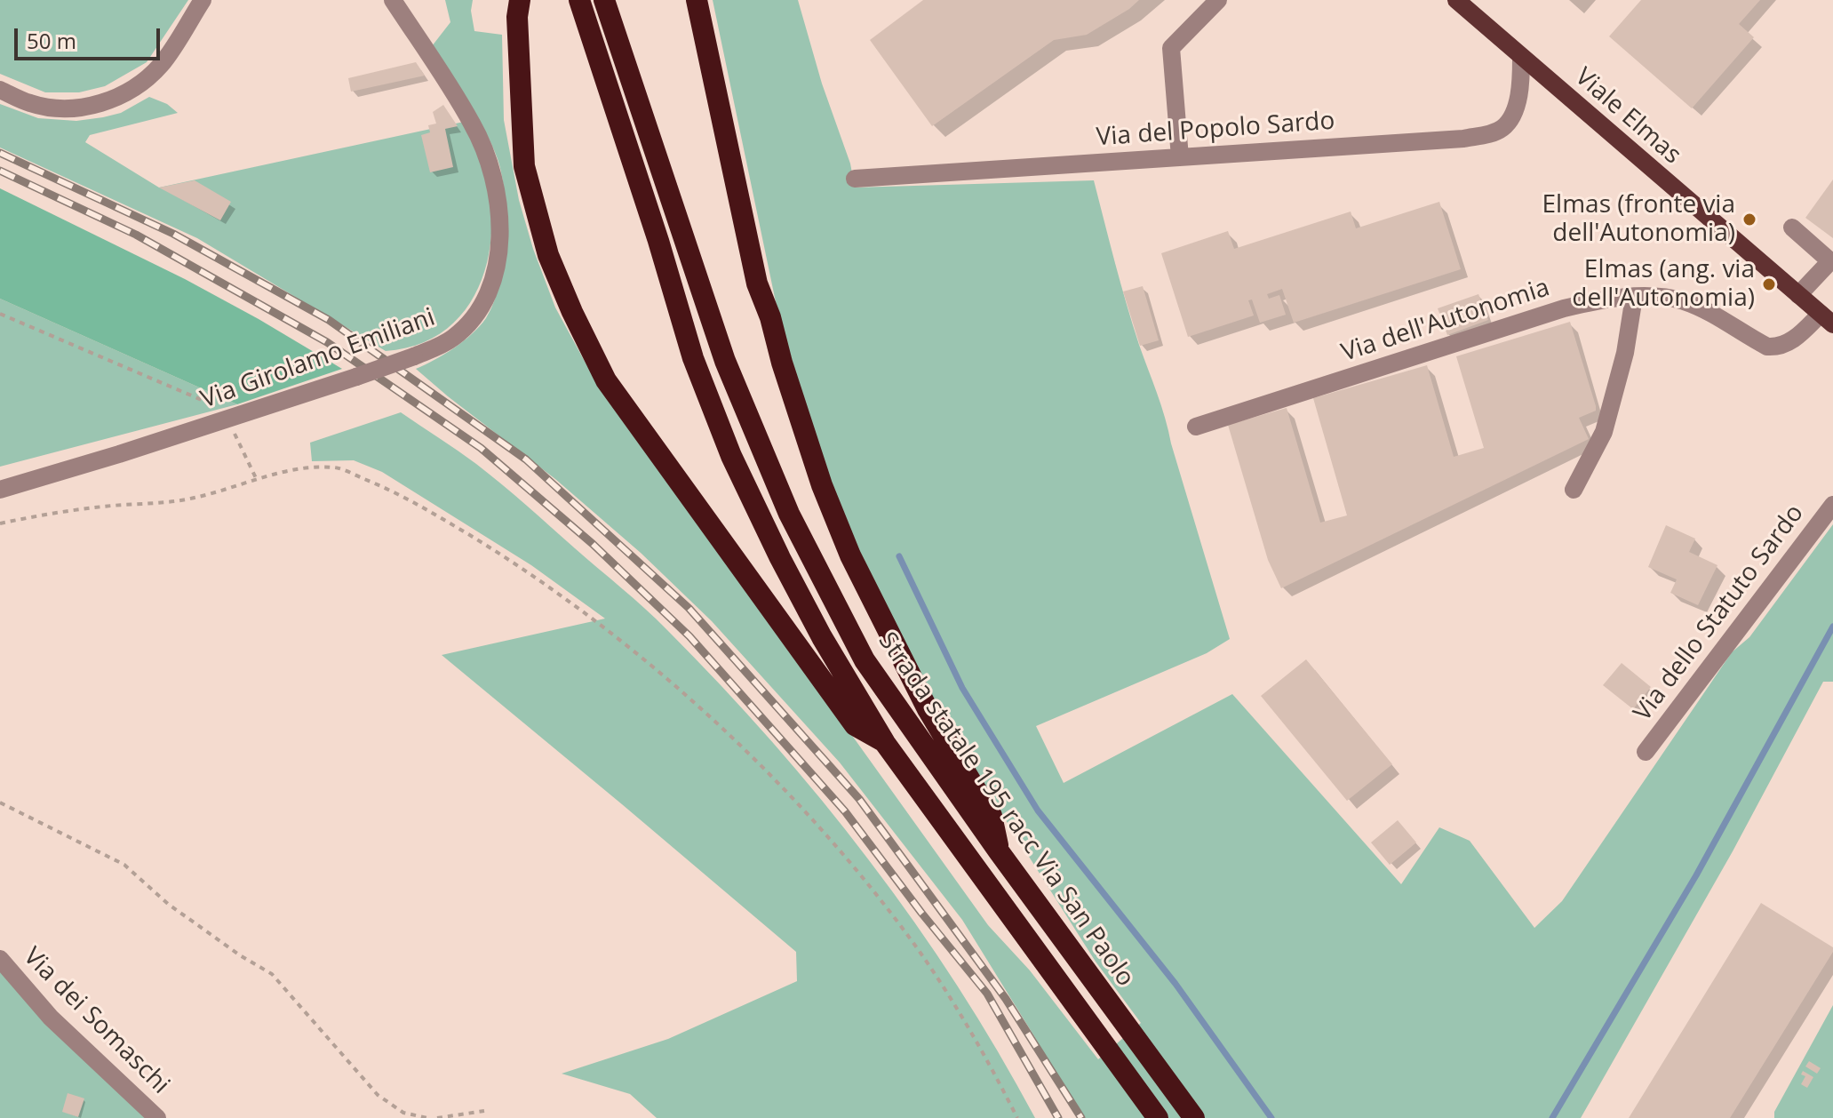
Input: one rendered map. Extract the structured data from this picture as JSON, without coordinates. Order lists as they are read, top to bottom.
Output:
{
  "streets": {
    "highway": ["Strada statale 195 racc Via San Paolo"],
    "main road": ["Viale Elmas"],
    "street": [
      "Via del Popolo Sardo",
      "Via dell'Autonomia",
      "Via Girolamo Emiliani",
      "Via dello Statuto Sardo",
      "Via dei Somaschi"
    ]
  },
  "crossings": [
    ["Viale Elmas", "Via del Popolo Sardo"],
    ["Viale Elmas", "Via dell'Autonomia"]
  ],
  "places": ["Elmas (fronte via dell'Autonomia)", "Elmas (ang. via dell'Autonomia)"],
  "scale_bar": "50 m"
}
